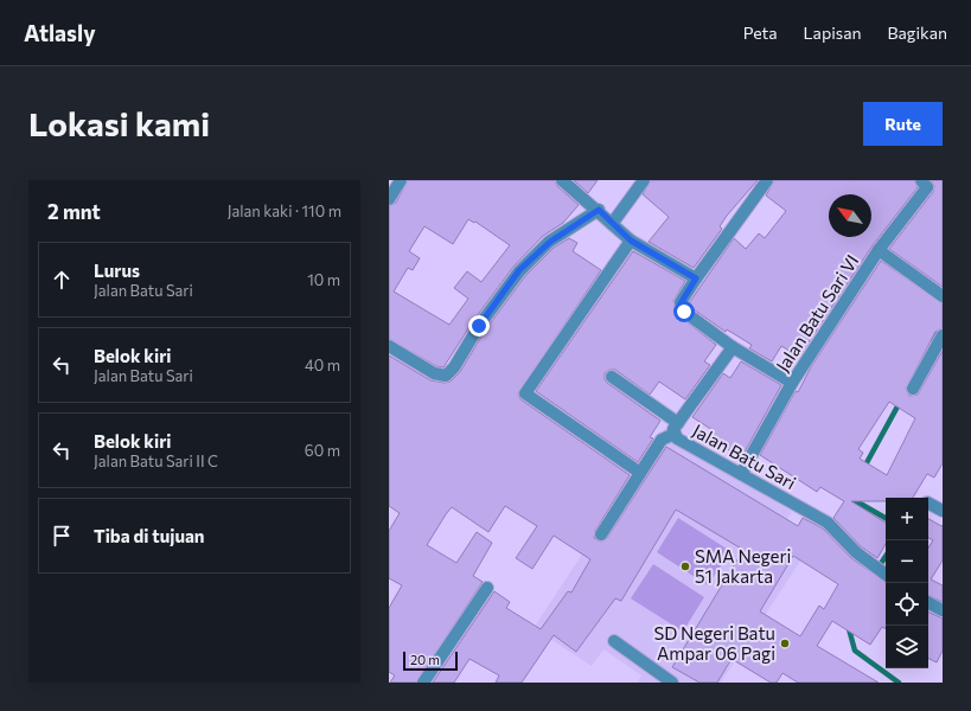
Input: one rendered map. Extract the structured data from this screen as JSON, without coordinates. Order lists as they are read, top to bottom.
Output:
{
  "streets": {
    "street": ["Jalan Batu Sari VI", "Jalan Batu Sari"]
  },
  "crossings": [
    ["Jalan Batu Sari VI", "Jalan Batu Sari"]
  ],
  "places": ["SMA Negeri 51 Jakarta", "SD Negeri Batu Ampar 06 Pagi"],
  "scale_bar": "20 m",
  "north": "top left",
  "page": {
    "header": "Atlasly",
    "nav": ["Peta", "Lapisan", "Bagikan"],
    "buttons": "Rute",
    "title": "Lokasi kami",
    "heading": ["2 mnt", "Jalan kaki · 110 m"],
    "list": [
      ["Lurus", "Jalan Batu Sari", "10 m"],
      ["Belok kiri", "Jalan Batu Sari", "40 m"],
      ["Belok kiri", "Jalan Batu Sari II C", "60 m"],
      "Tiba di tujuan"
    ],
    "map_buttons": ["+", "−"],
    "scale": "20 m"
  }
}
